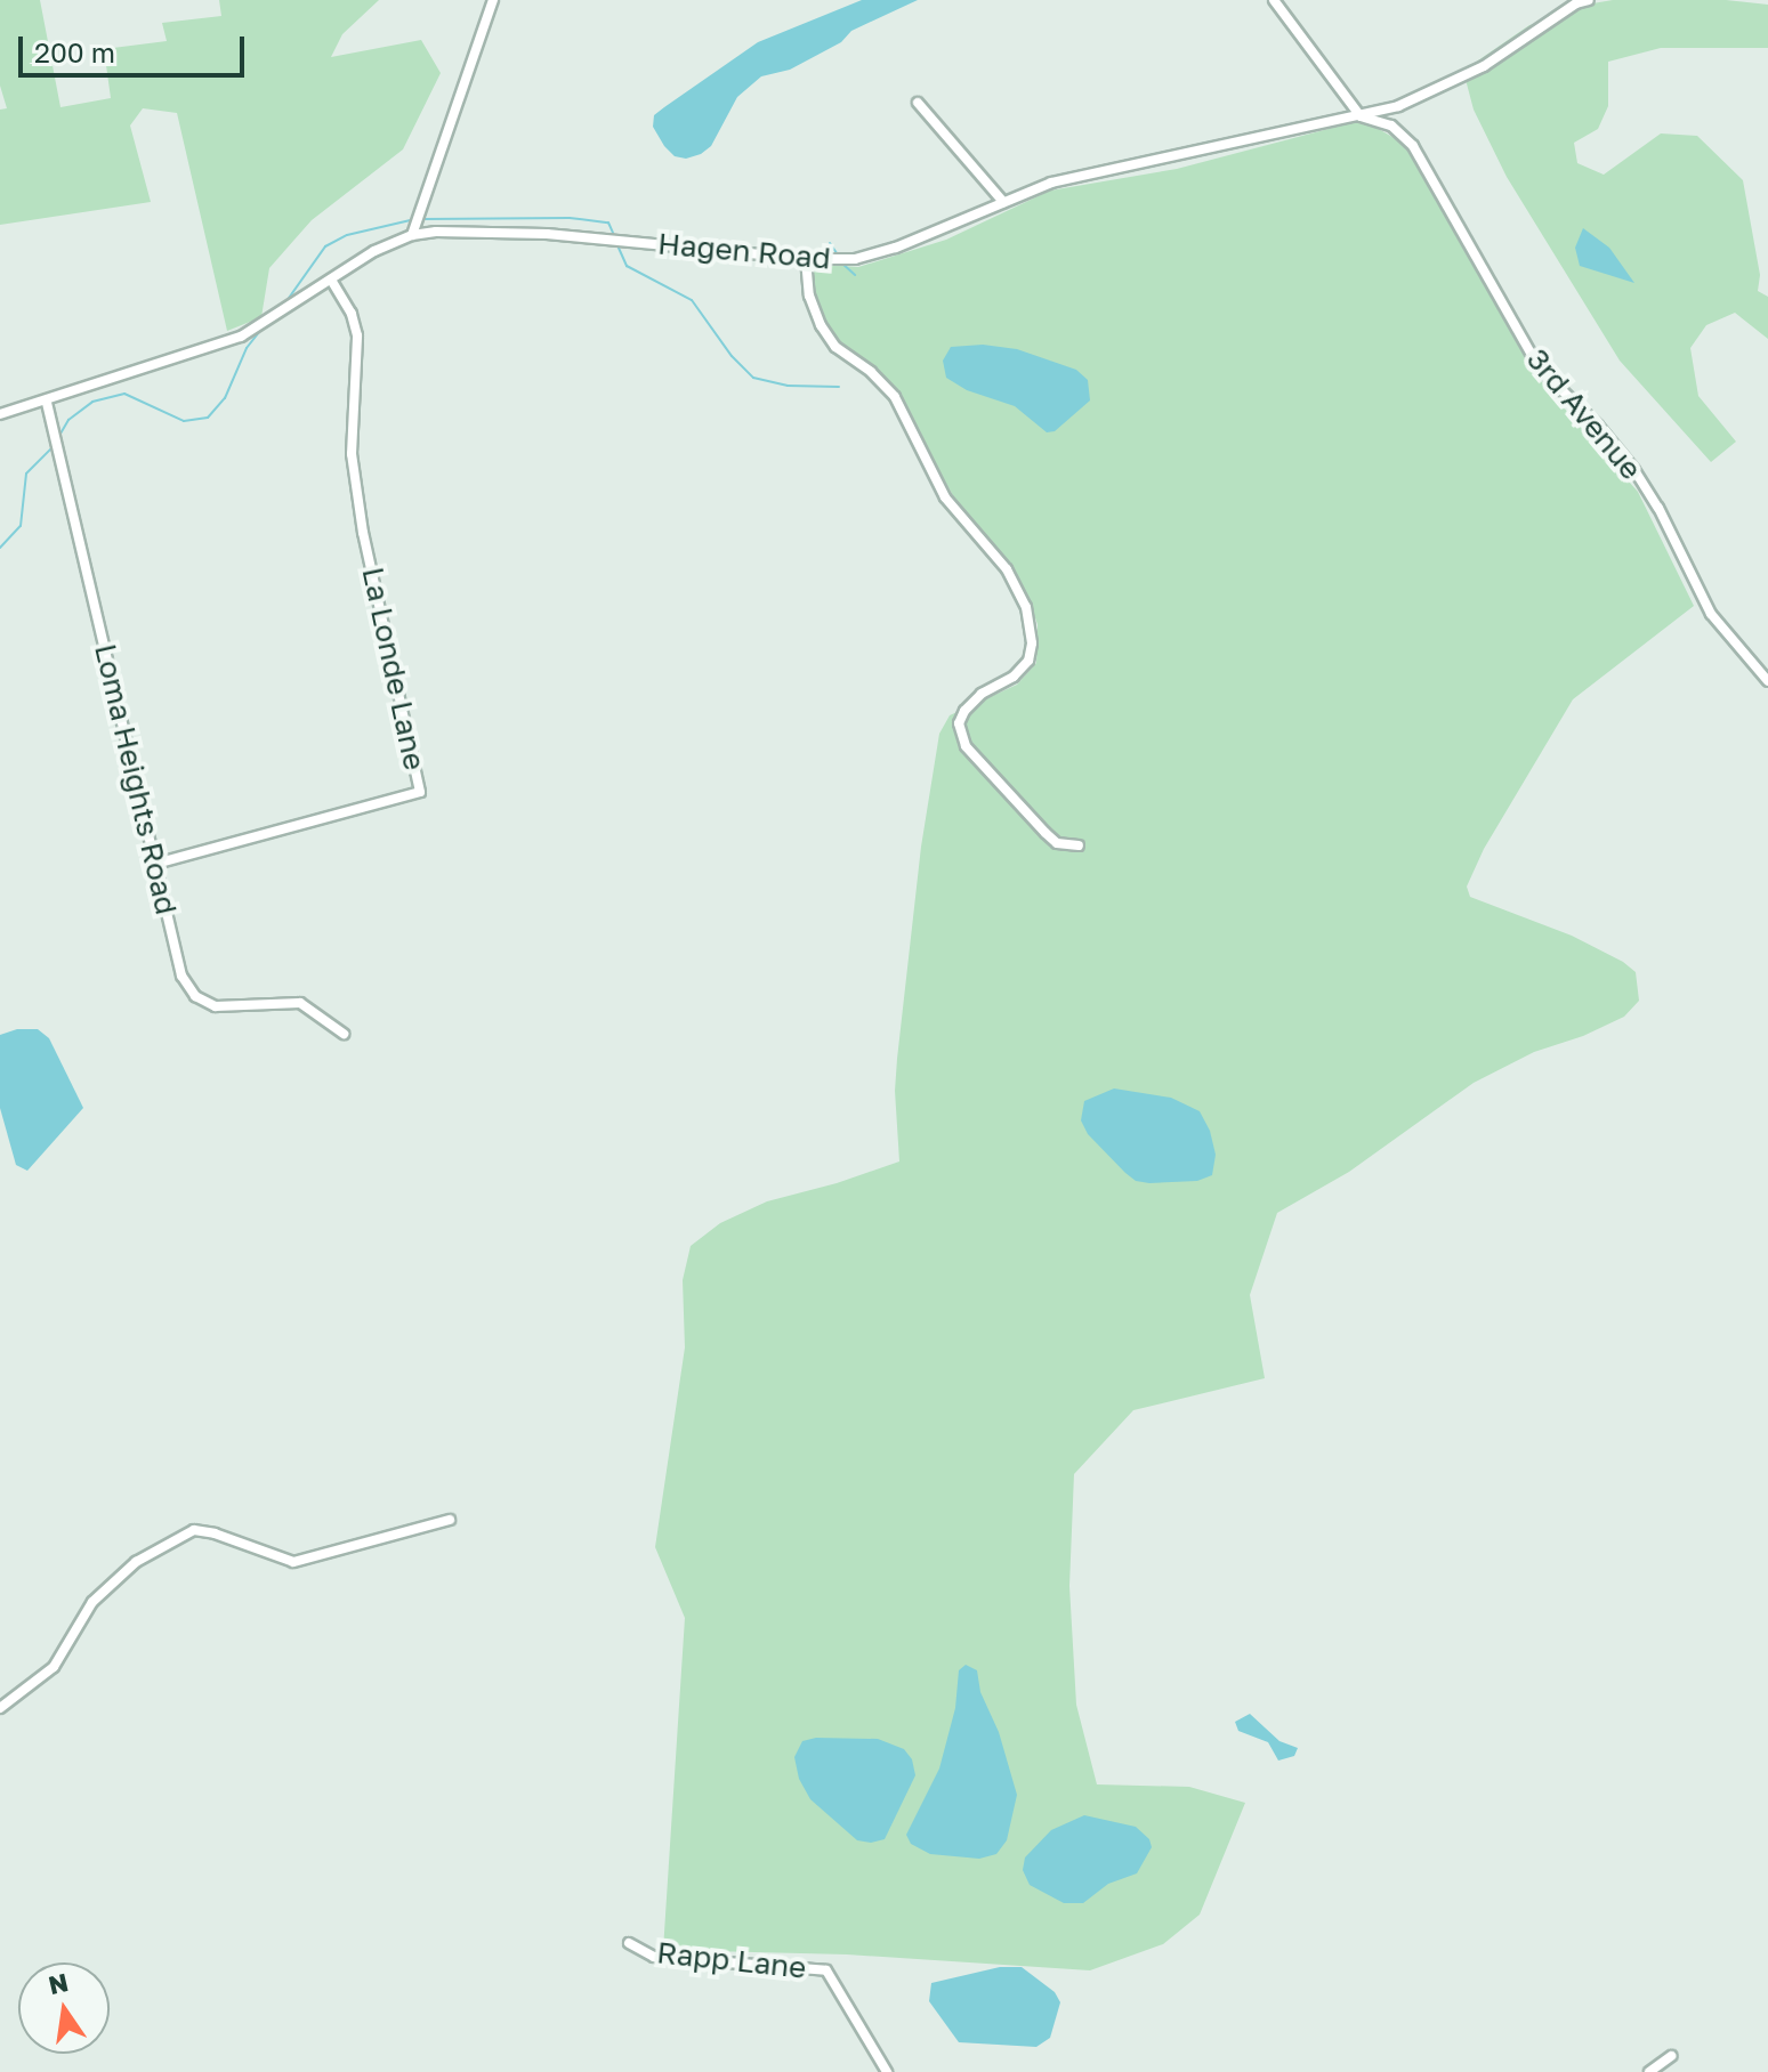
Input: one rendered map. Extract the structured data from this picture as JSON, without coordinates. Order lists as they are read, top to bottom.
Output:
{
  "streets": {
    "street": [
      "Hagen Road",
      "3rd Avenue",
      "La Londe Lane",
      "Loma Heights Road",
      "Rapp Lane"
    ]
  },
  "crossings": [
    ["Hagen Road", "3rd Avenue"],
    ["Hagen Road", "La Londe Lane"],
    ["Hagen Road", "Loma Heights Road"],
    ["La Londe Lane", "Loma Heights Road"]
  ],
  "scale_bar": "200 m",
  "north": "top"
}
